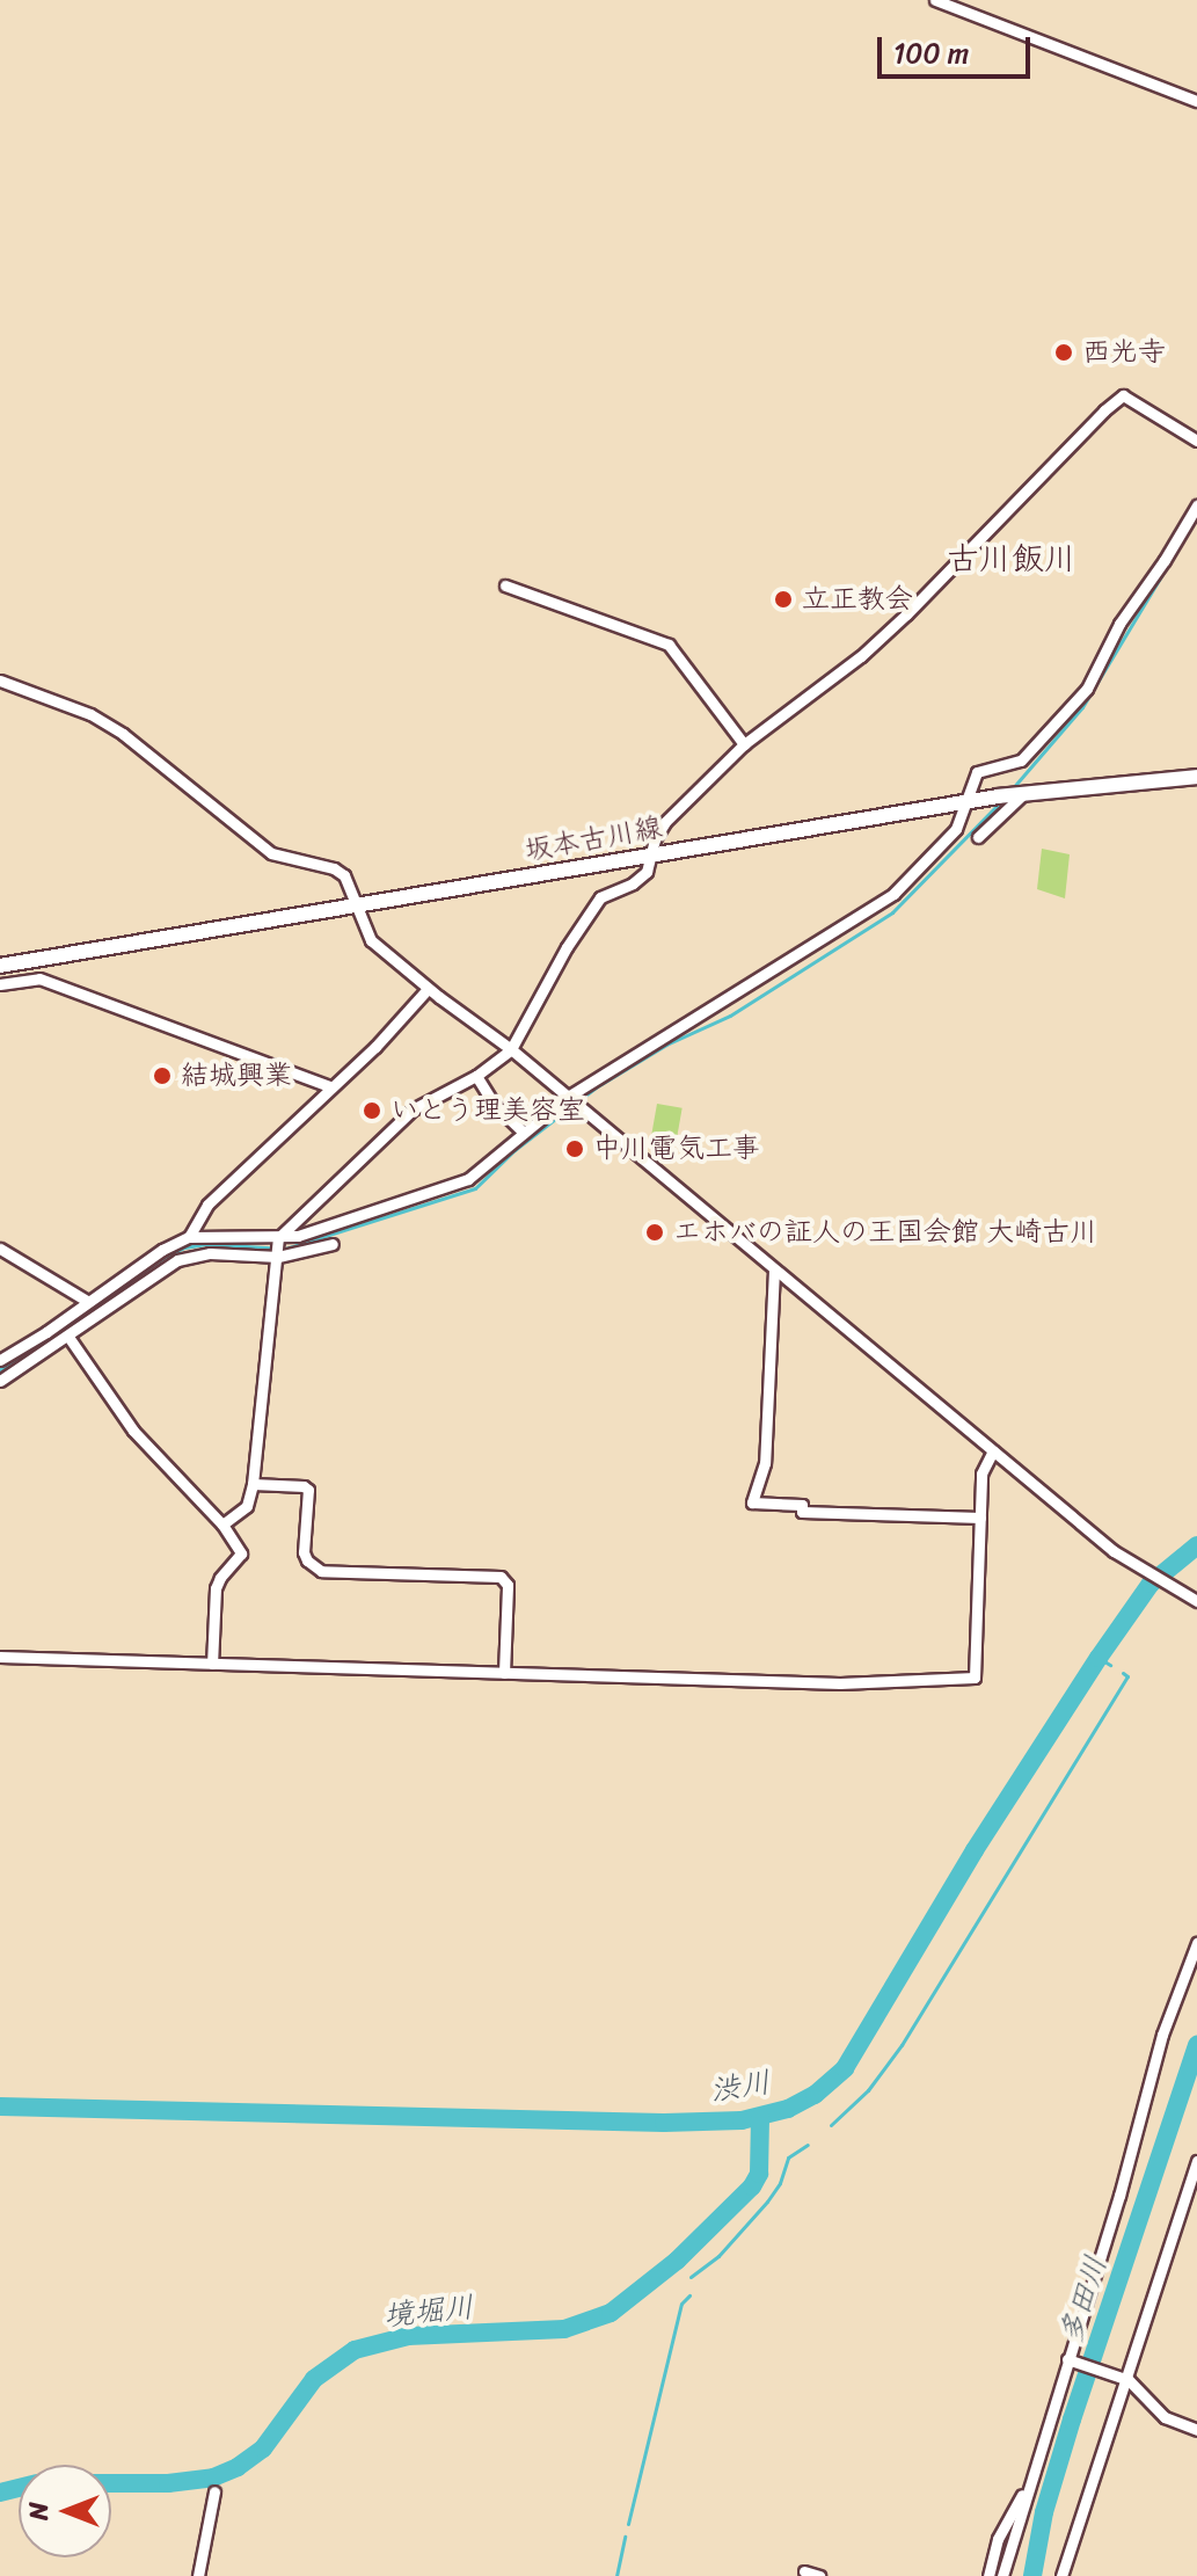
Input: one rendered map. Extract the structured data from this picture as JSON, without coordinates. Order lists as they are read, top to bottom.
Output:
{
  "streets": {
    "main road": ["坂本古川線"]
  },
  "districts": ["古川飯川"],
  "water": ["渋川", "多田川", "境堀川"],
  "places": [
    "西光寺",
    "立正教会",
    "結城興業",
    "いとう理美容室",
    "中川電気工事",
    "エホバの証人の王国会館 大崎古川"
  ],
  "scale_bar": "100 m",
  "north": "left"
}
